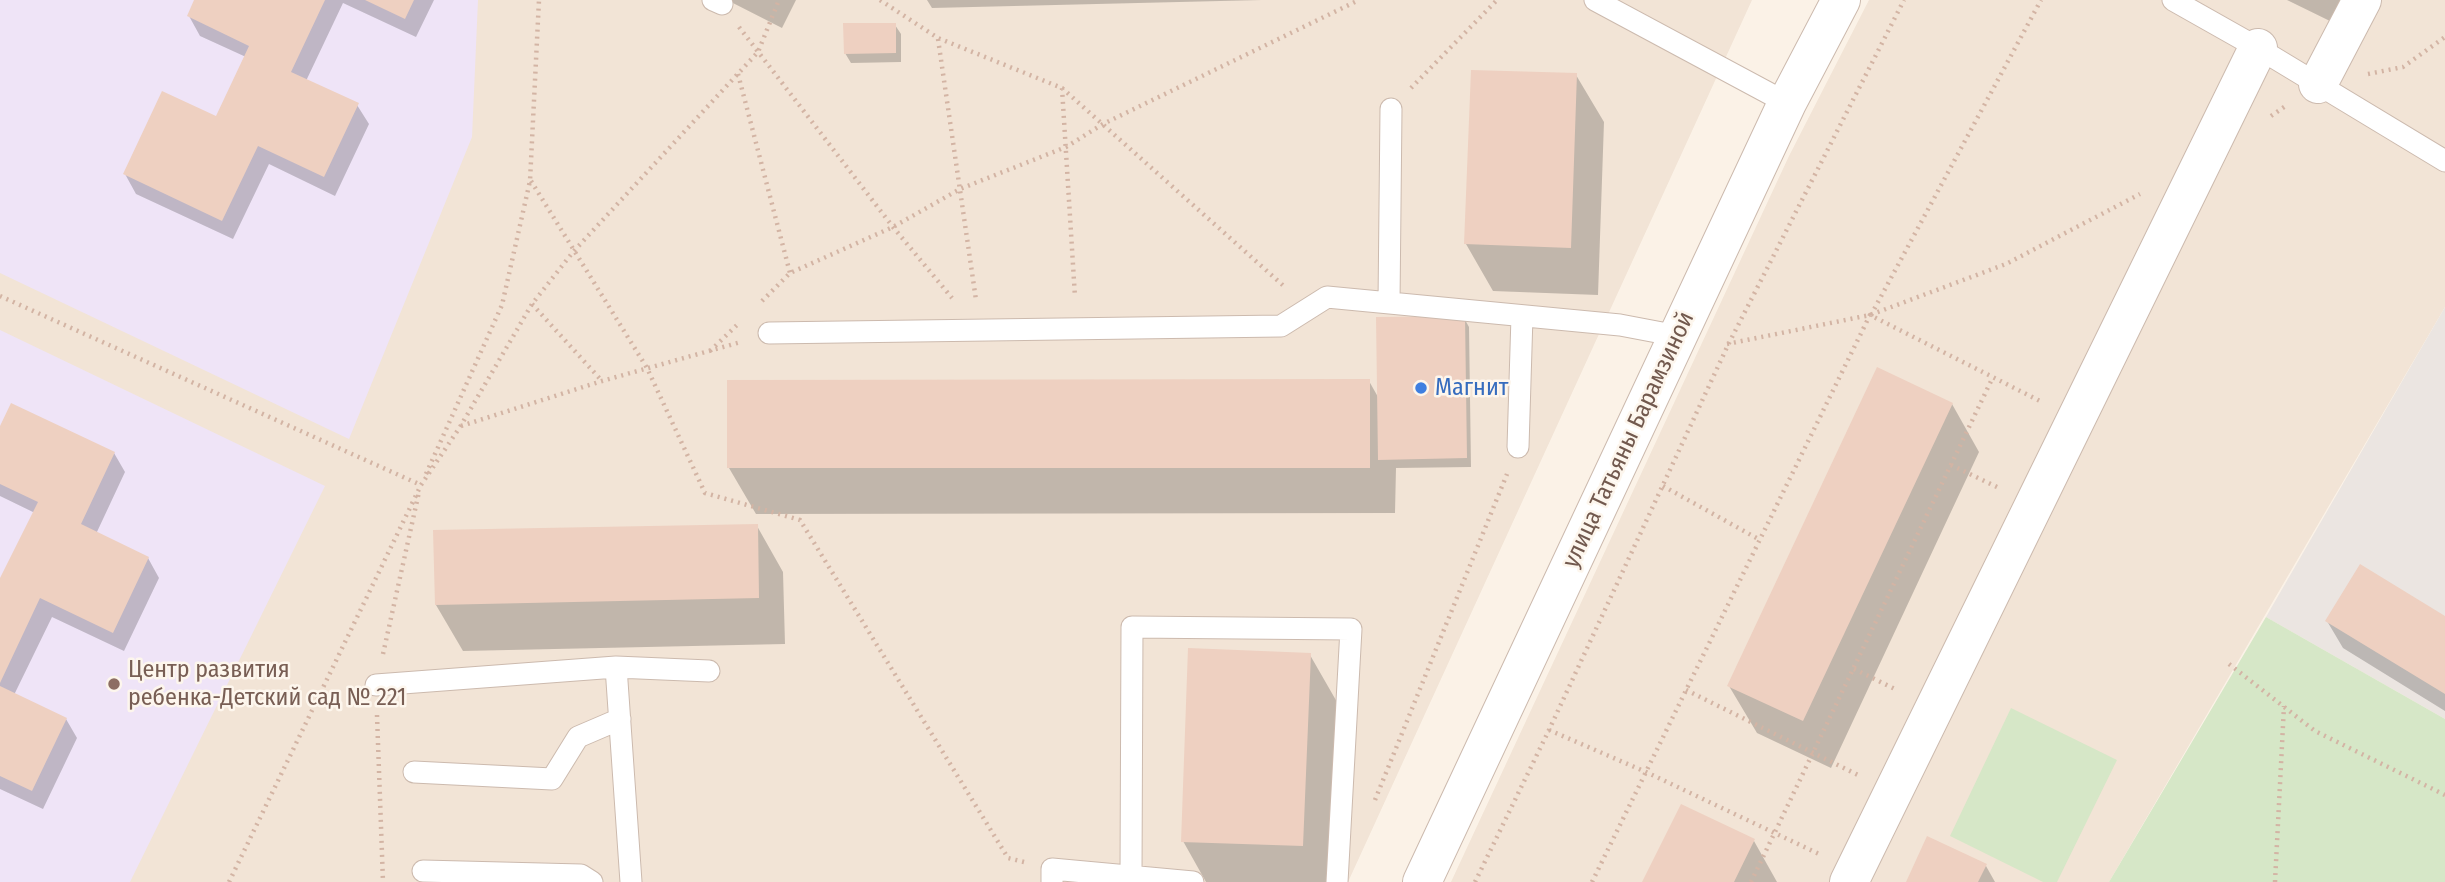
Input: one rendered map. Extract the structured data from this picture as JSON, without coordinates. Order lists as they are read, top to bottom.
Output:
{
  "streets": {
    "street": ["улица Татьяны Барамзиной"]
  },
  "places": ["Магнит", "Центр развития ребенка-Детский сад № 221"]
}
